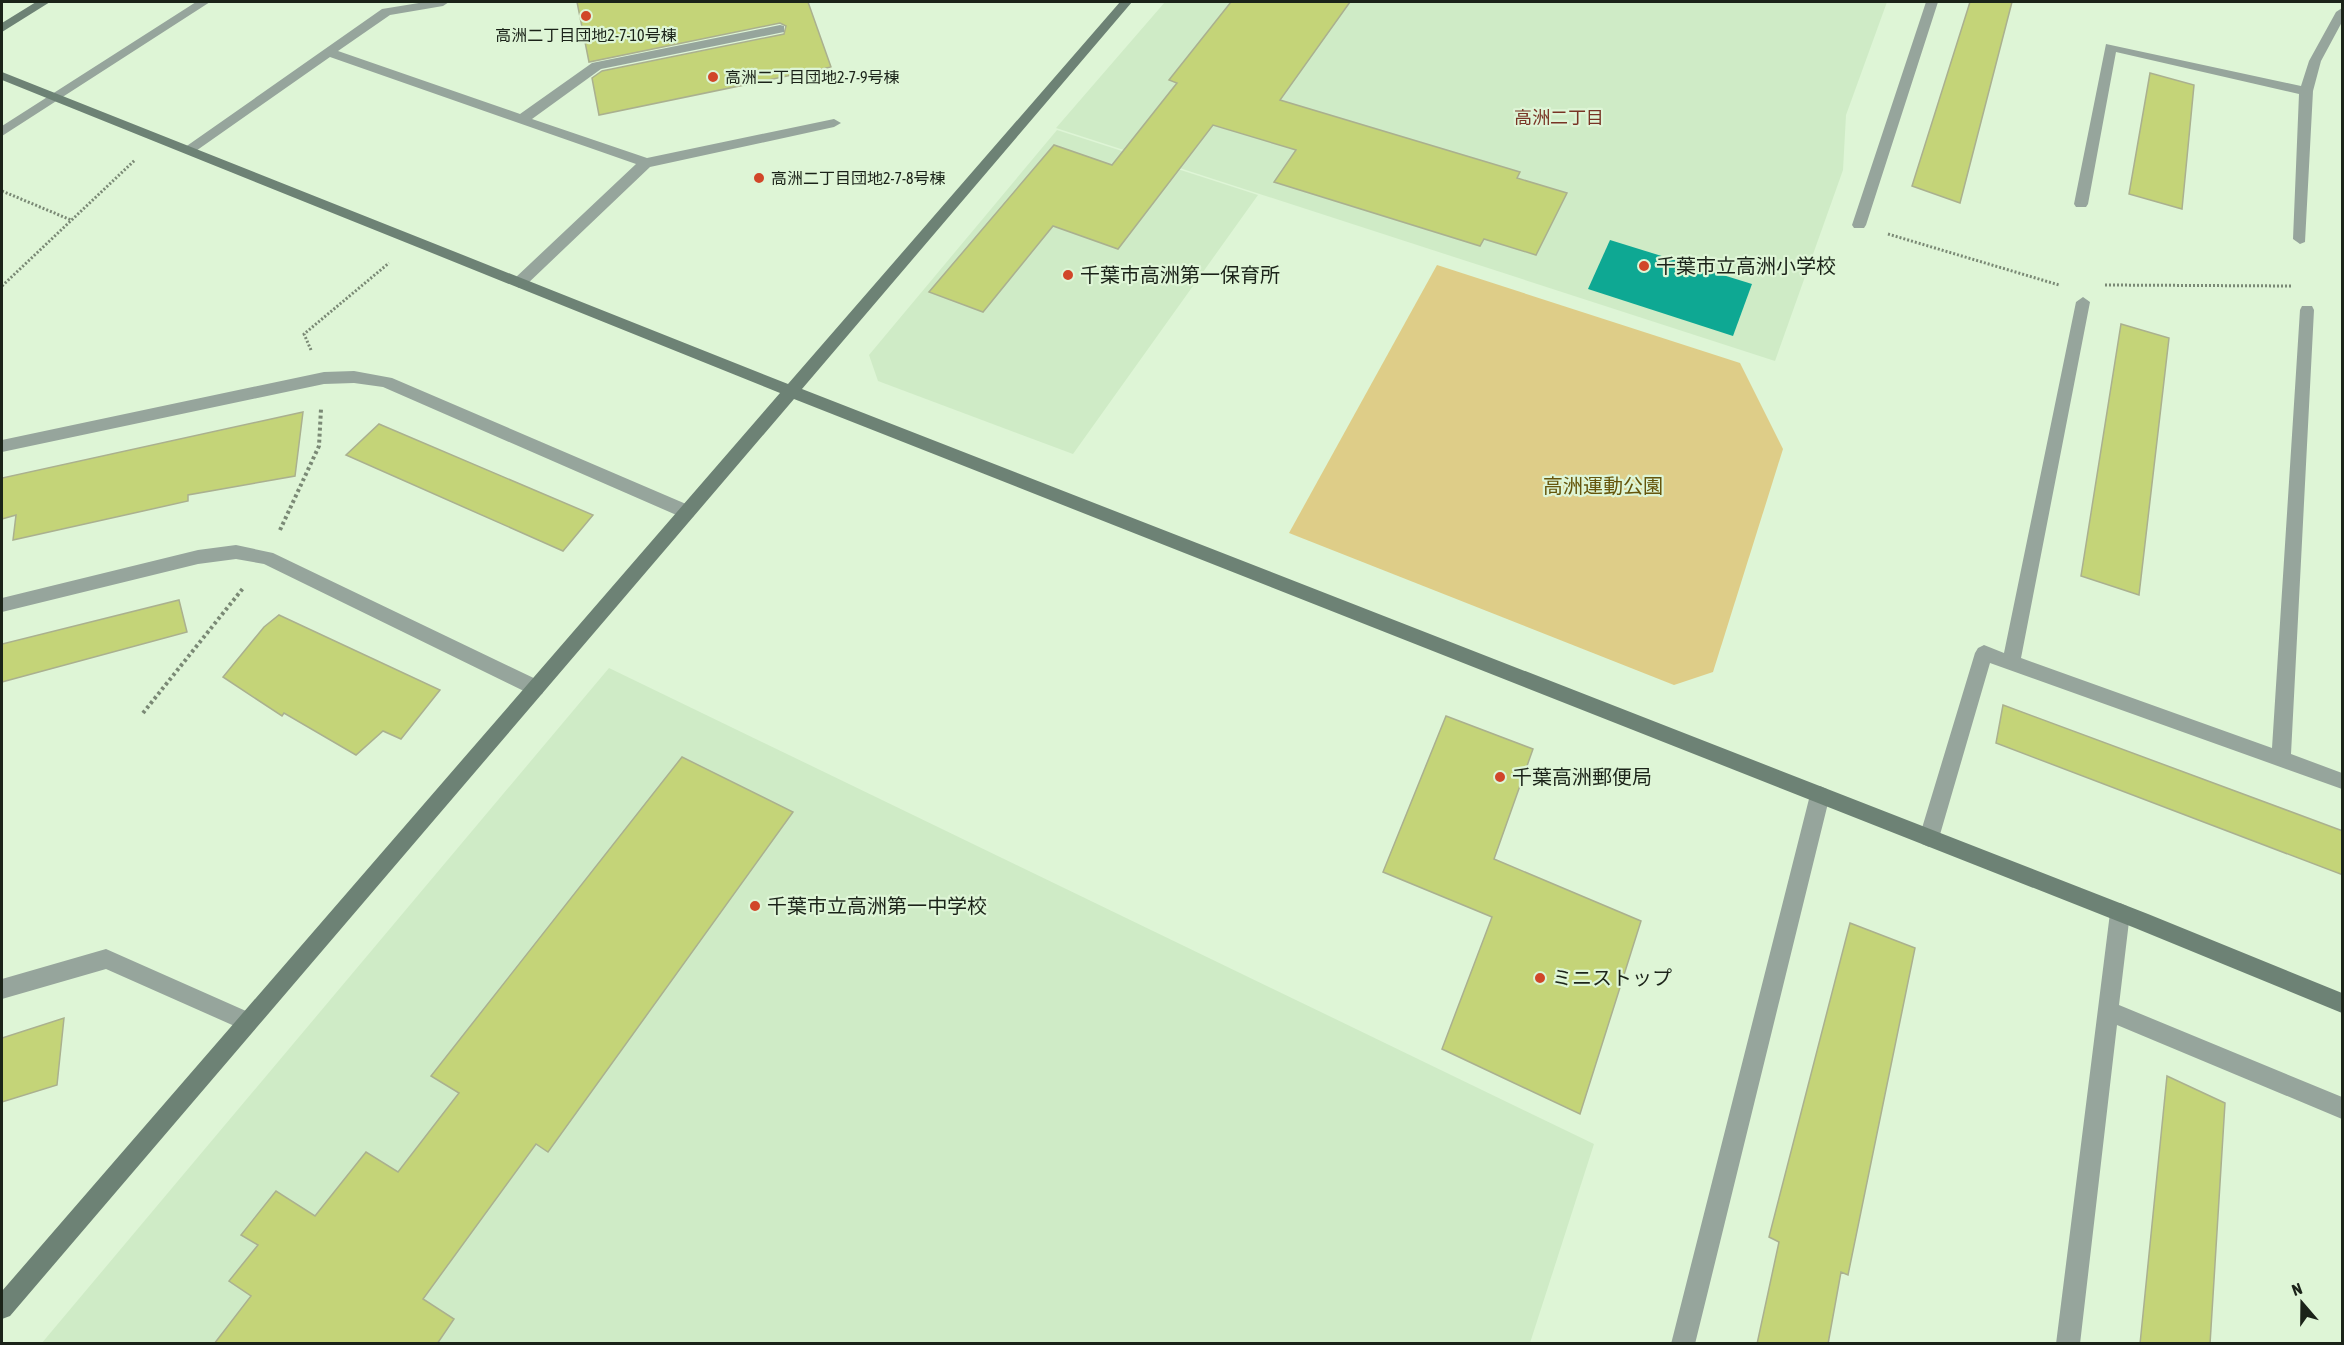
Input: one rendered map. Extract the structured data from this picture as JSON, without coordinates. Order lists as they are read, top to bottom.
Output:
{
  "districts": ["高洲二丁目"],
  "parks": ["高洲運動公園"],
  "places": [
    "高洲二丁目団地2-7-10号棟",
    "高洲二丁目団地2-7-9号棟",
    "高洲二丁目団地2-7-8号棟",
    "千葉市立高洲小学校",
    "千葉市高洲第一保育所",
    "千葉高洲郵便局",
    "千葉市立高洲第一中学校",
    "ミニストップ"
  ],
  "north": "top"
}
